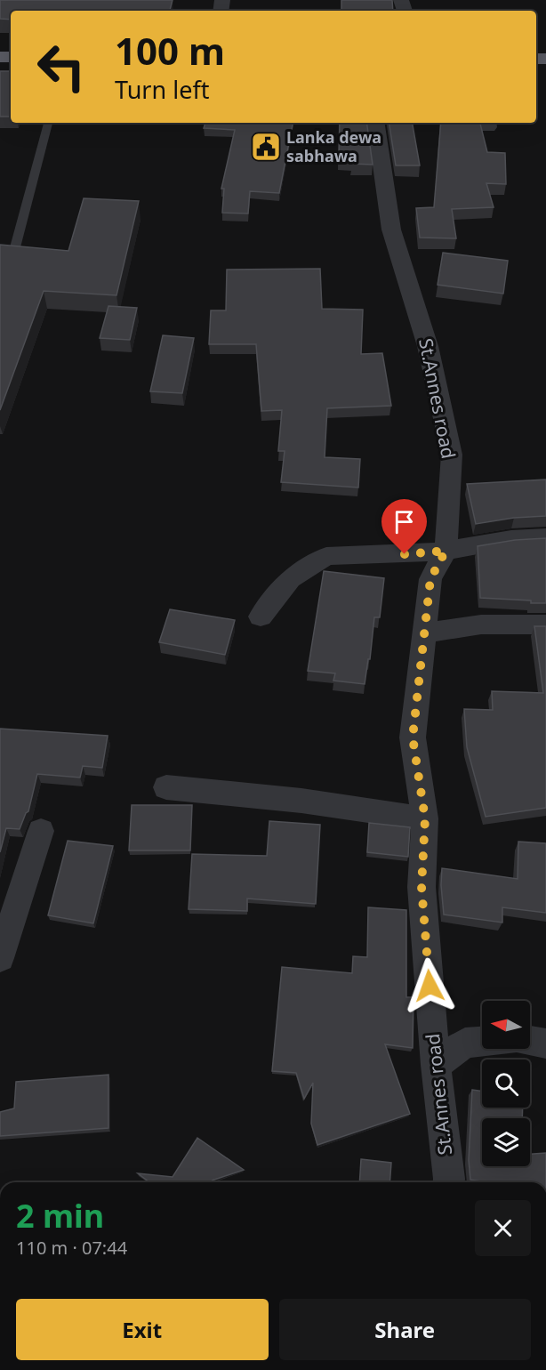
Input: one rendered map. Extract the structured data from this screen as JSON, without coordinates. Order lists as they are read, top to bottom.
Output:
{
  "streets": {
    "street": ["St.Annes road"]
  },
  "places": {
    "public building": ["Lanka dewa sabhawa"]
  },
  "north": "left",
  "page": {
    "turn": ["100 m", "Turn left"],
    "heading": ["2 min", "110 m · 07:44"],
    "buttons": ["Exit", "Share"]
  }
}
